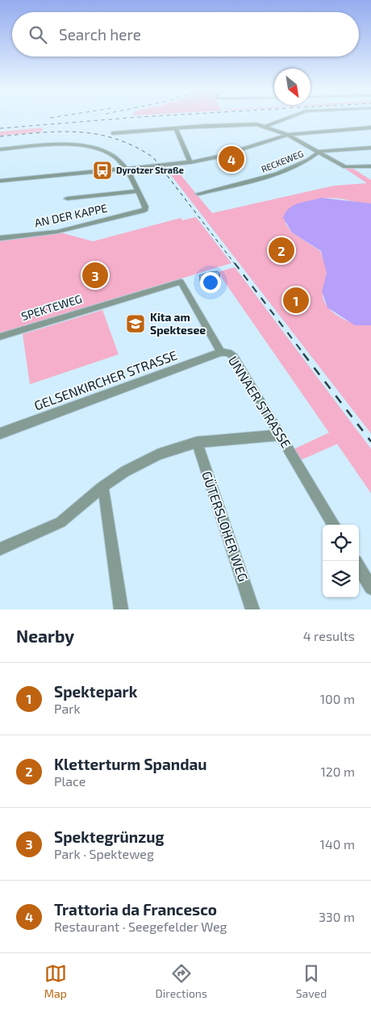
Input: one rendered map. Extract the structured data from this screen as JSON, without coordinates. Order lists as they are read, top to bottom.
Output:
{
  "streets": {
    "street": [
      "RECKEWEG",
      "AN DER KAPPE",
      "SPEKTEWEG",
      "GELSENKIRCHER STRASSE",
      "UNNAER STRASSE",
      "GÜTERSLOHER WEG"
    ]
  },
  "crossings": [
    ["SPEKTEWEG", "UNNAER STRASSE"],
    ["GELSENKIRCHER STRASSE", "UNNAER STRASSE"]
  ],
  "places": {
    "bus stop": ["Dyrotzer Straße"],
    "school or university": ["Kita am Spektesee"]
  },
  "north": "bottom right",
  "page": {
    "search": "Search here",
    "pins": [
      "4",
      "2",
      "3",
      "1"
    ],
    "heading": ["Nearby", "4 results"],
    "list": [
      {
        "mark": "1",
        "name": "Spektepark",
        "note": "Park",
        "value": "100 m"
      },
      {
        "mark": "2",
        "name": "Kletterturm Spandau",
        "note": "Place",
        "value": "120 m"
      },
      {
        "mark": "3",
        "name": "Spektegrünzug",
        "note": "Park · Spekteweg",
        "value": "140 m"
      },
      {
        "mark": "4",
        "name": "Trattoria da Francesco",
        "note": "Restaurant · Seegefelder Weg",
        "value": "330 m"
      }
    ],
    "nav": ["Map", "Directions", "Saved"]
  }
}
